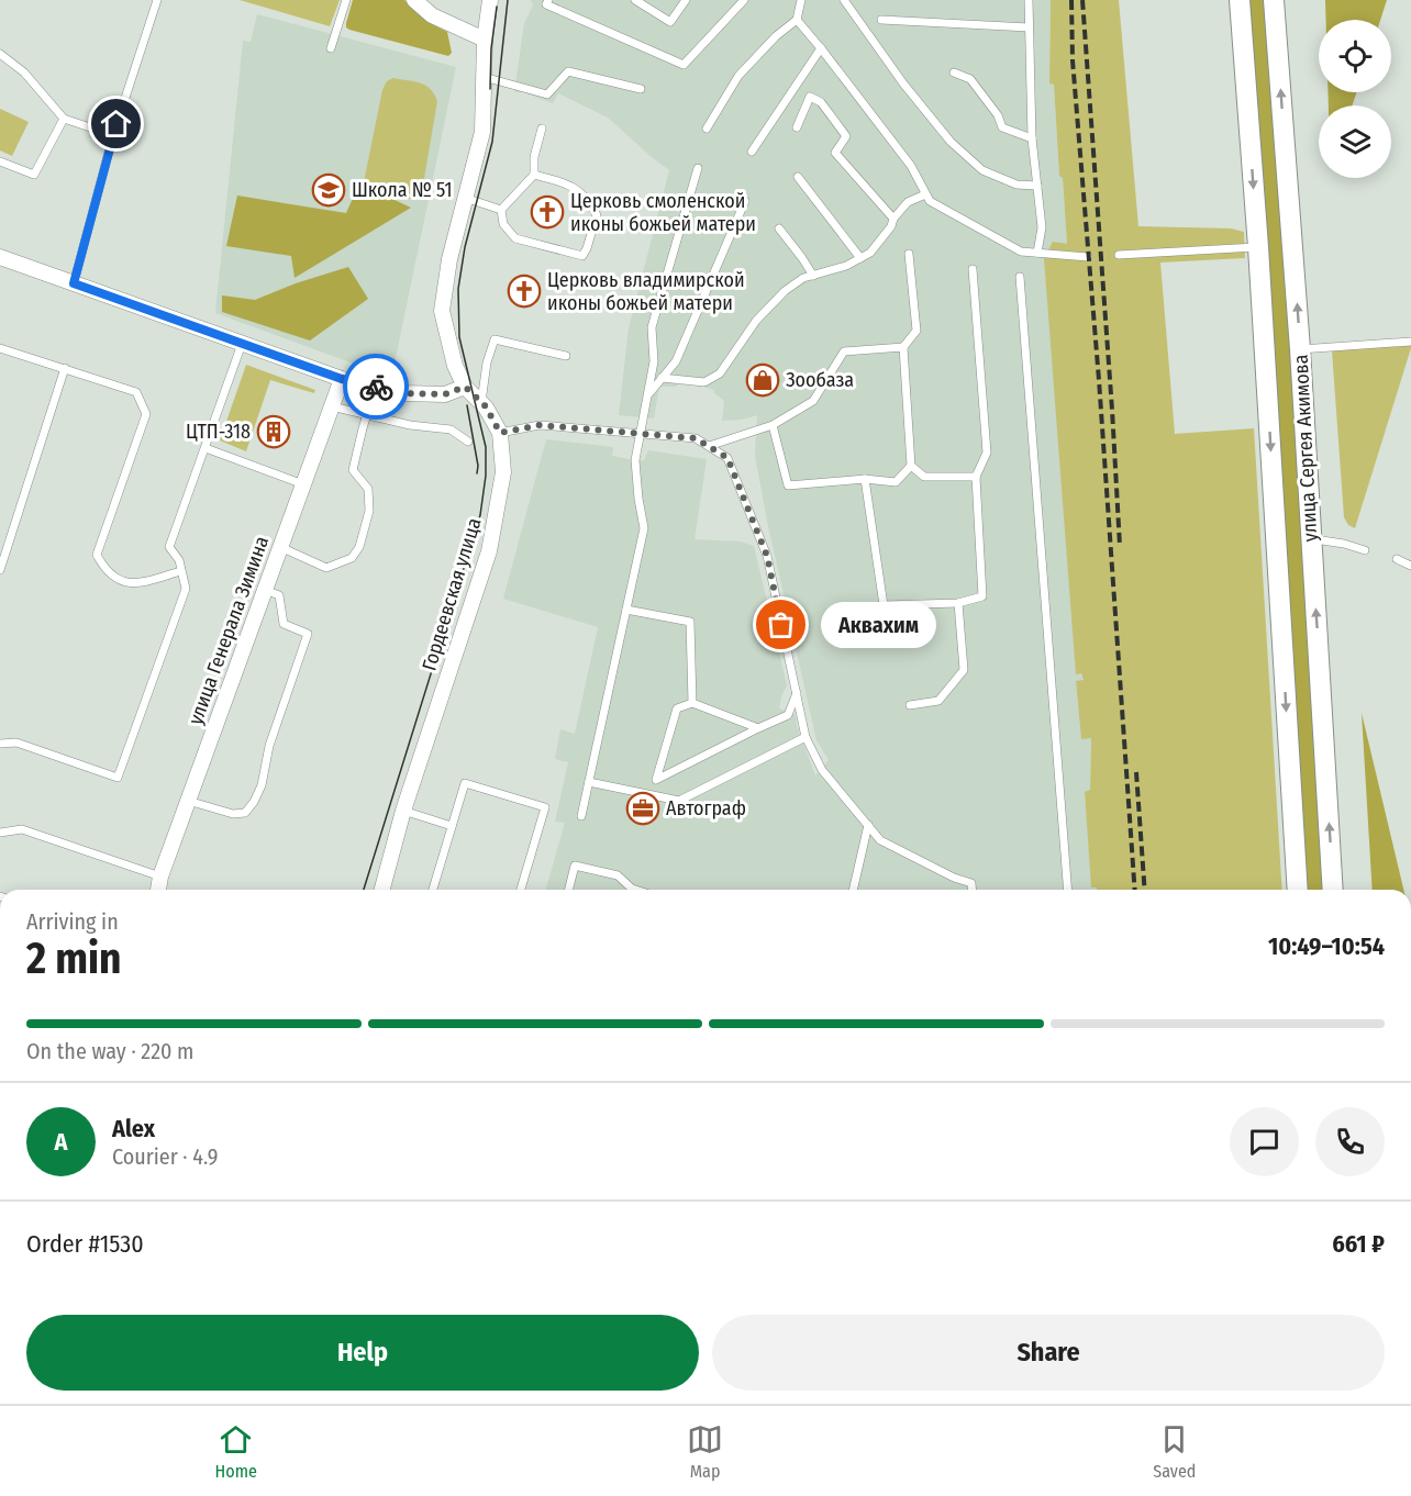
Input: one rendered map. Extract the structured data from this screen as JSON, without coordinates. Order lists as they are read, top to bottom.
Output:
{
  "streets": {
    "main road": ["улица Сергея Акимова"],
    "street": ["Гордеевская улица", "улица Генерала Зимина"]
  },
  "places": {
    "school or university": ["Школа № 51"],
    "church": ["Церковь смоленской иконы божьей матери", "Церковь владимирской иконы божьей матери"],
    "shop": ["Зообаза"],
    "building": ["ЦТП-318"],
    "other": ["Аквахим"],
    "office": ["Автограф"]
  },
  "page": {
    "bubble": "Аквахим",
    "heading": ["2 min", "Arriving in", "10:49–10:54"],
    "panel": [
      "Alex",
      "Courier · 4.9",
      "Order #1530",
      "661 ₽"
    ],
    "bar": "On the way · 220 m",
    "round": "A",
    "buttons": ["Help", "Share"],
    "tabs": ["Home", "Map", "Saved"]
  }
}
